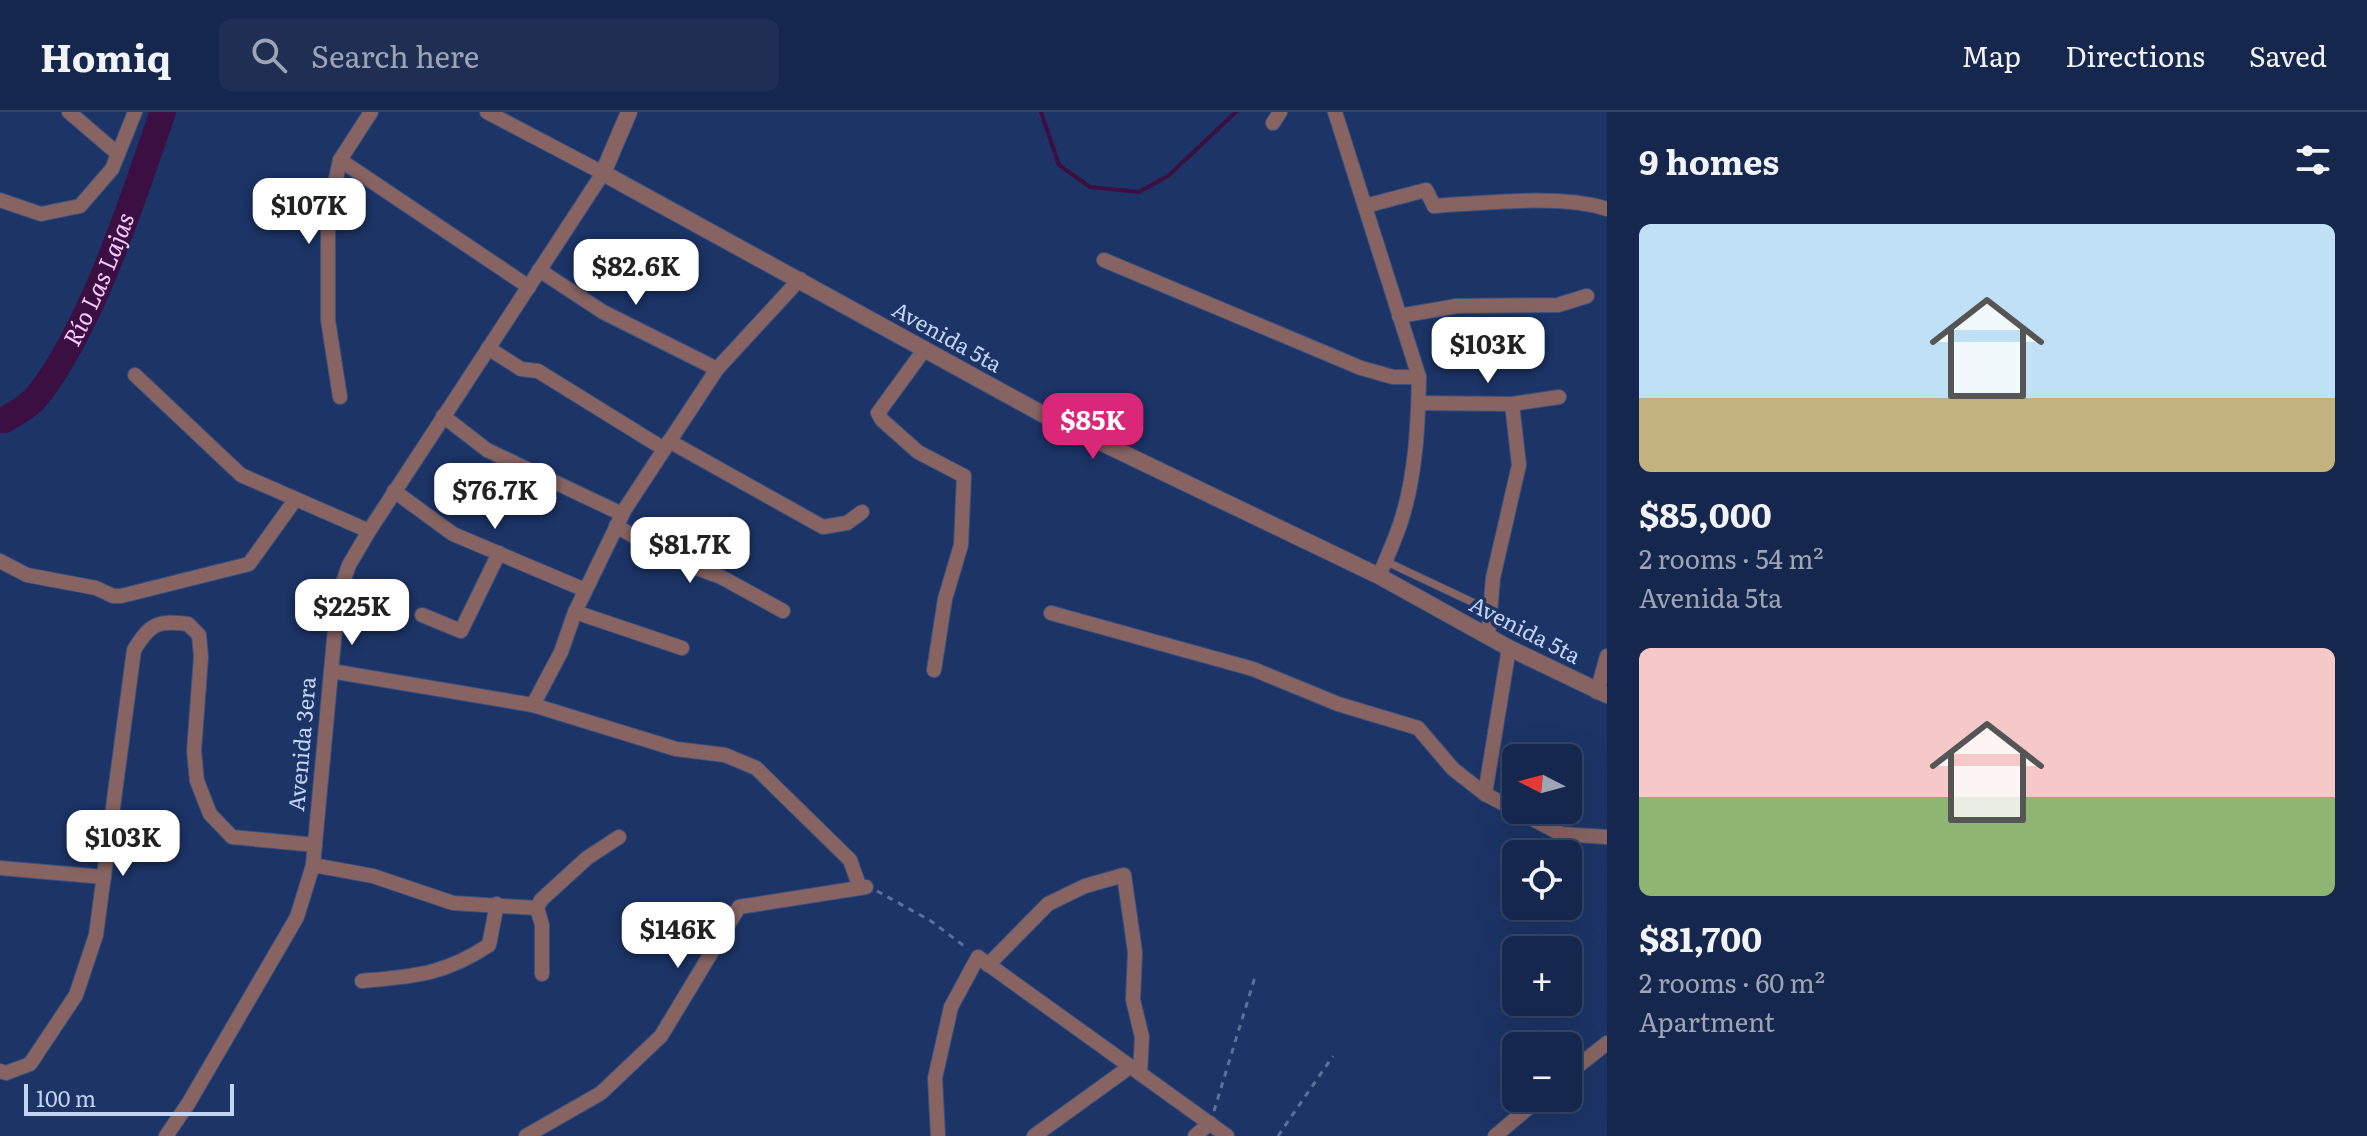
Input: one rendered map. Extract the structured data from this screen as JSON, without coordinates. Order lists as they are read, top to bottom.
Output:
{
  "streets": {
    "street": ["Avenida 5ta", "Avenida 3era"]
  },
  "crossings": [
    ["Avenida 5ta", "Avenida 3era"]
  ],
  "water": ["Río Las Lajas"],
  "scale_bar": "100 m",
  "north": "left",
  "page": {
    "header": "Homiq",
    "search": "Search here",
    "nav": ["Map", "Directions", "Saved"],
    "heading": "9 homes",
    "price": [
      "$107K",
      "$82.6K",
      "$103K",
      "$85K",
      "$76.7K",
      "$81.7K",
      "$225K",
      "$103K",
      "$146K"
    ],
    "list": [
      {
        "name": "$85,000",
        "note": "2 rooms · 54 m² · Avenida 5ta"
      },
      {
        "name": "$81,700",
        "note": "2 rooms · 60 m² · Apartment"
      }
    ],
    "map_buttons": ["+", "−"],
    "scale": "100 m"
  }
}
